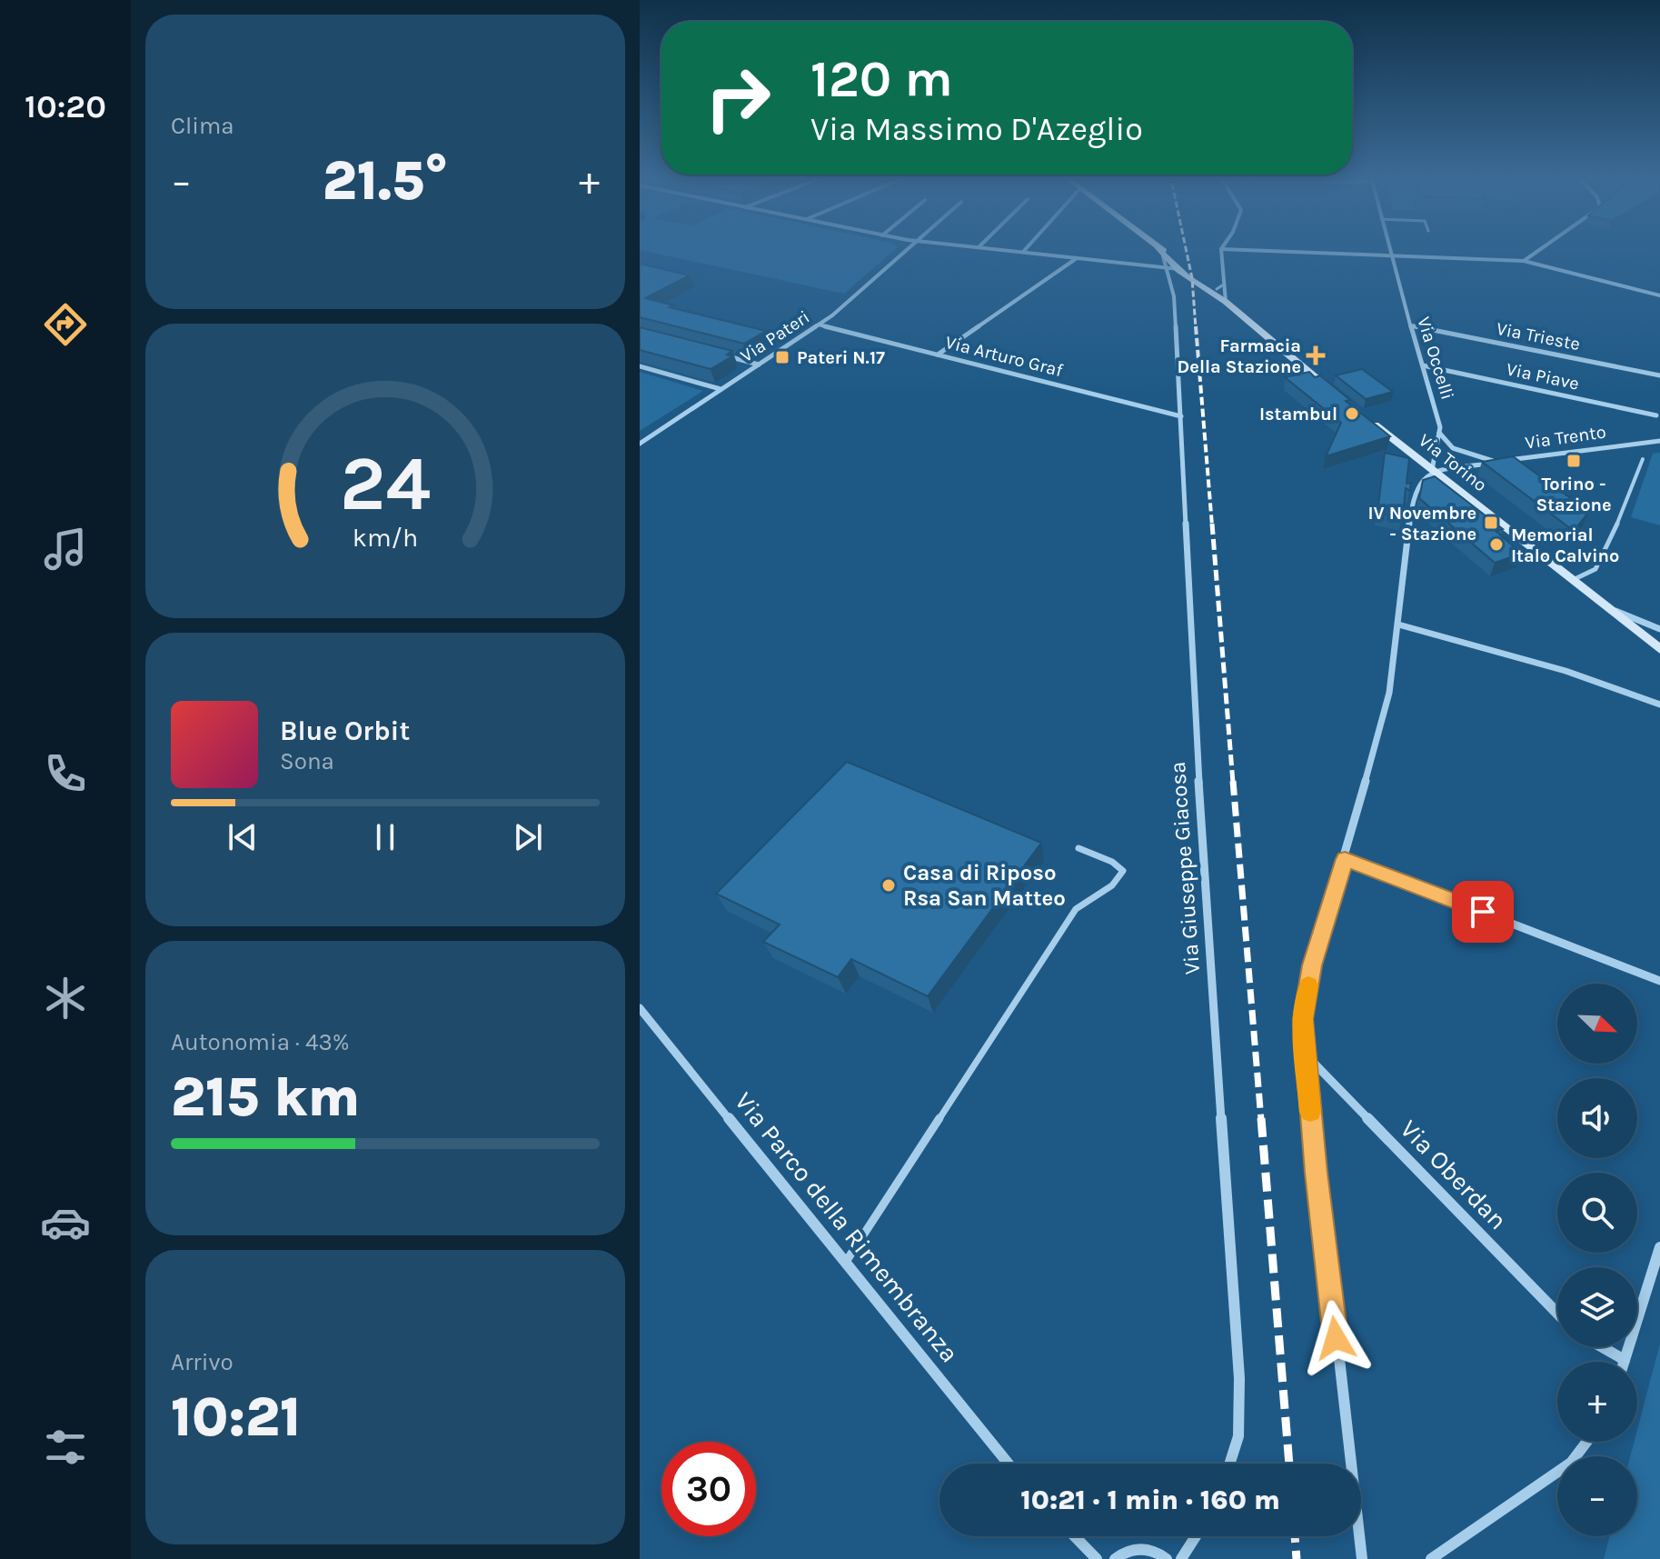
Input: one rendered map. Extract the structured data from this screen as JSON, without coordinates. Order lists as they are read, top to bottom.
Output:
{
  "streets": {
    "main road": ["Via Torino"],
    "street": [
      "Via Pateri",
      "Via Trieste",
      "Via Arturo Graf",
      "Via Occelli",
      "Via Piave",
      "Via Trento",
      "Via Giuseppe Giacosa",
      "Via Oberdan",
      "Via Parco della Rimembranza"
    ]
  },
  "crossings": [
    ["Via Pateri", "Via Arturo Graf"],
    ["Via Trieste", "Via Occelli"],
    ["Via Arturo Graf", "Via Giuseppe Giacosa"],
    ["Via Occelli", "Via Piave"],
    ["Via Occelli", "Via Trento"],
    ["Via Occelli", "Via Torino"],
    ["Via Trento", "Via Torino"]
  ],
  "places": {
    "health": ["Farmacia Della Stazione"],
    "transit": ["Pateri N.17", "Torino - Stazione", "IV Novembre - Stazione"],
    "other": ["Istambul", "Memorial Italo Calvino", "Casa di Riposo Rsa San Matteo"]
  },
  "north": "bottom right",
  "page": {
    "tabs": "10:20",
    "tile": [
      "Clima",
      ["Autonomia · 43%", "215 km"],
      ["Arrivo", "10:21"]
    ],
    "turn": ["120 m", "Via Massimo D'Azeglio"],
    "heat": ["−", "21.5°", "+"],
    "song": ["Blue Orbit", "Sona"],
    "map_buttons": ["+", "−"],
    "limit": "30",
    "trip": "10:21 · 1 min · 160 m",
    "gauge": ["24", "km/h"]
  }
}
